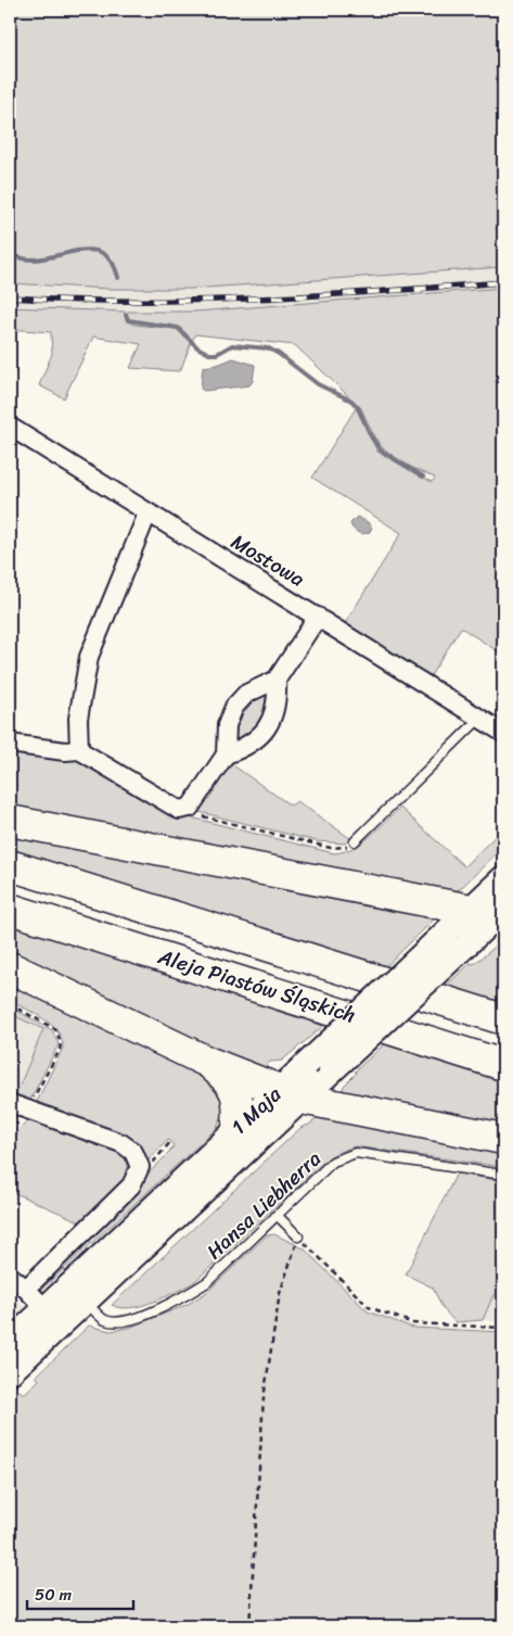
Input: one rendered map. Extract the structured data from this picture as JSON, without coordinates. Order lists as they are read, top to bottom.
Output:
{
  "streets": {
    "highway": ["Aleja Piastów Śląskich"],
    "main road": ["1 Maja"],
    "street": ["Mostowa"],
    "lane": ["Hansa Liebherra"]
  },
  "crossings": [
    ["1 Maja", "Hansa Liebherra"]
  ],
  "scale_bar": "50 m"
}
